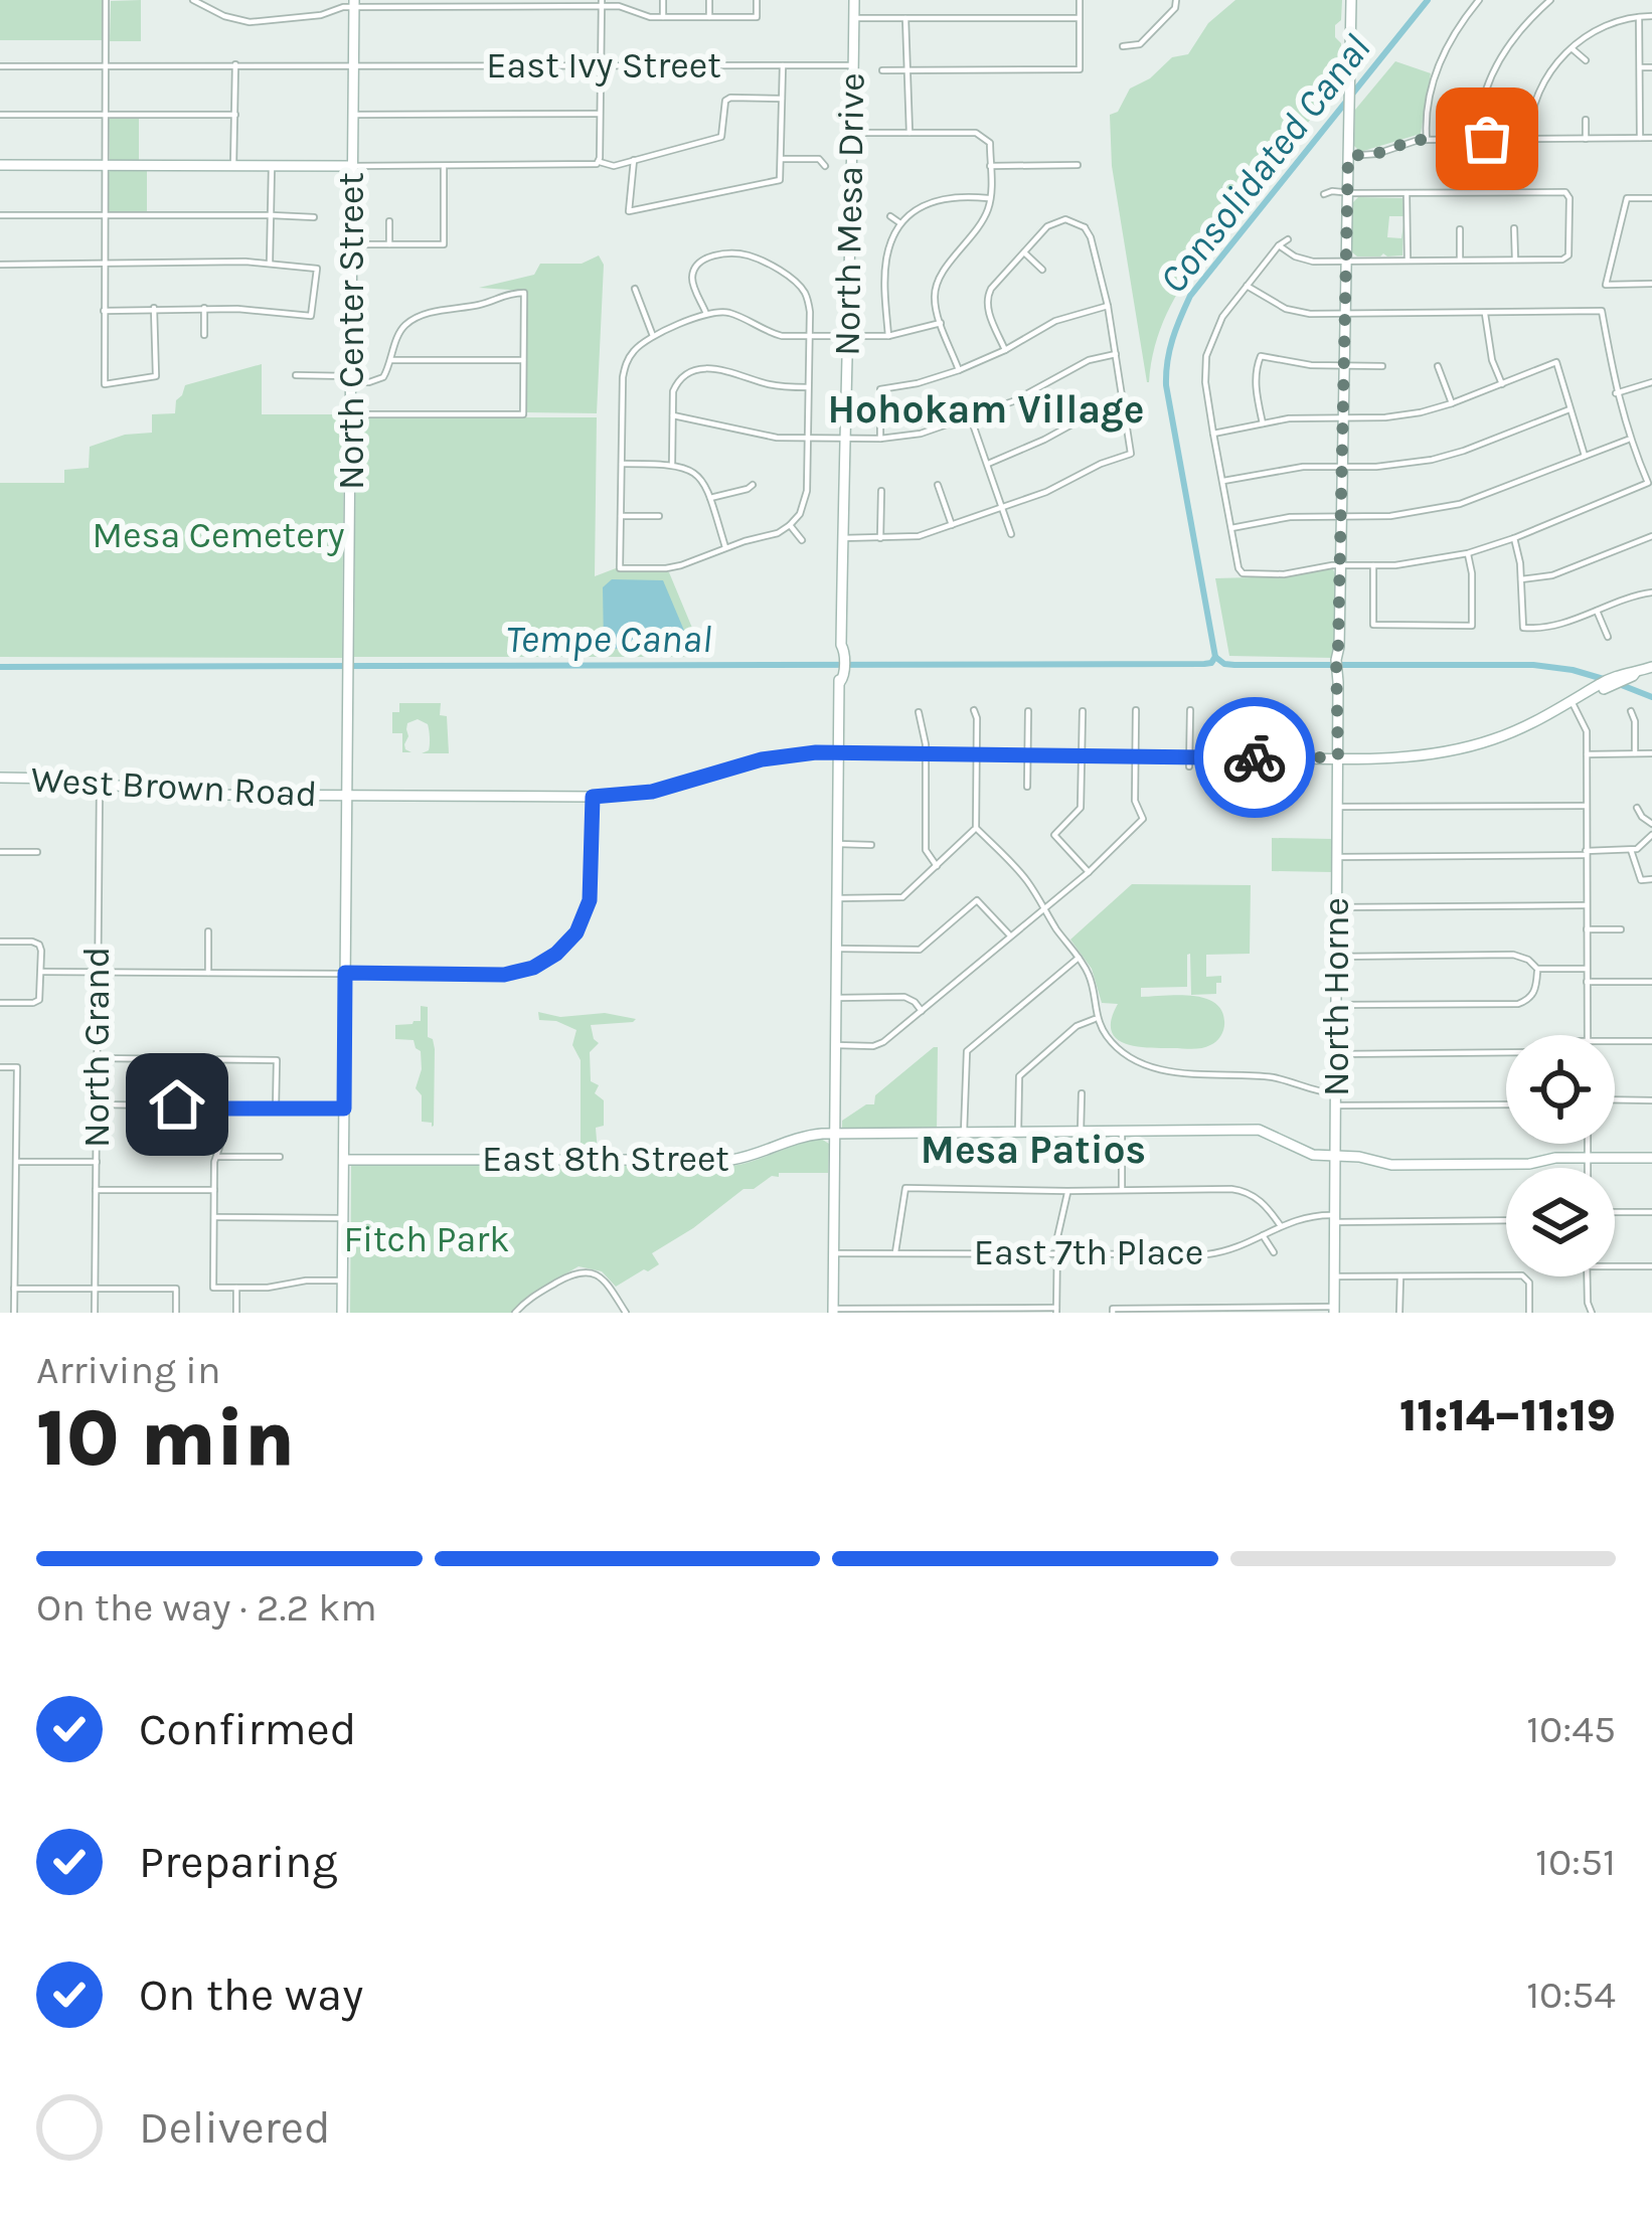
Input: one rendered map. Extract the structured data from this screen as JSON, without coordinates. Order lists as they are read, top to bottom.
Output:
{
  "streets": {
    "street": [
      "East Ivy Street",
      "North Mesa Drive",
      "North Center Street",
      "West Brown Road",
      "North Horne",
      "North Grand",
      "East 8th Street",
      "East 7th Place"
    ]
  },
  "crossings": [
    ["East Ivy Street", "North Mesa Drive"],
    ["East Ivy Street", "North Center Street"],
    ["North Mesa Drive", "West Brown Road"],
    ["North Mesa Drive", "East 8th Street"],
    ["North Mesa Drive", "East 7th Place"],
    ["North Center Street", "West Brown Road"],
    ["North Center Street", "East 8th Street"],
    ["West Brown Road", "North Horne"],
    ["West Brown Road", "North Grand"],
    ["North Horne", "East 8th Street"],
    ["North Horne", "East 7th Place"]
  ],
  "districts": ["Hohokam Village", "Mesa Patios"],
  "water": ["Consolidated Canal", "Tempe Canal"],
  "parks": ["Mesa Cemetery", "Fitch Park"],
  "page": {
    "heading": ["10 min", "Arriving in", "11:14–11:19"],
    "bar": "On the way · 2.2 km",
    "list": [
      ["Confirmed", "10:45"],
      ["Preparing", "10:51"],
      ["On the way", "10:54"],
      "Delivered"
    ]
  }
}
